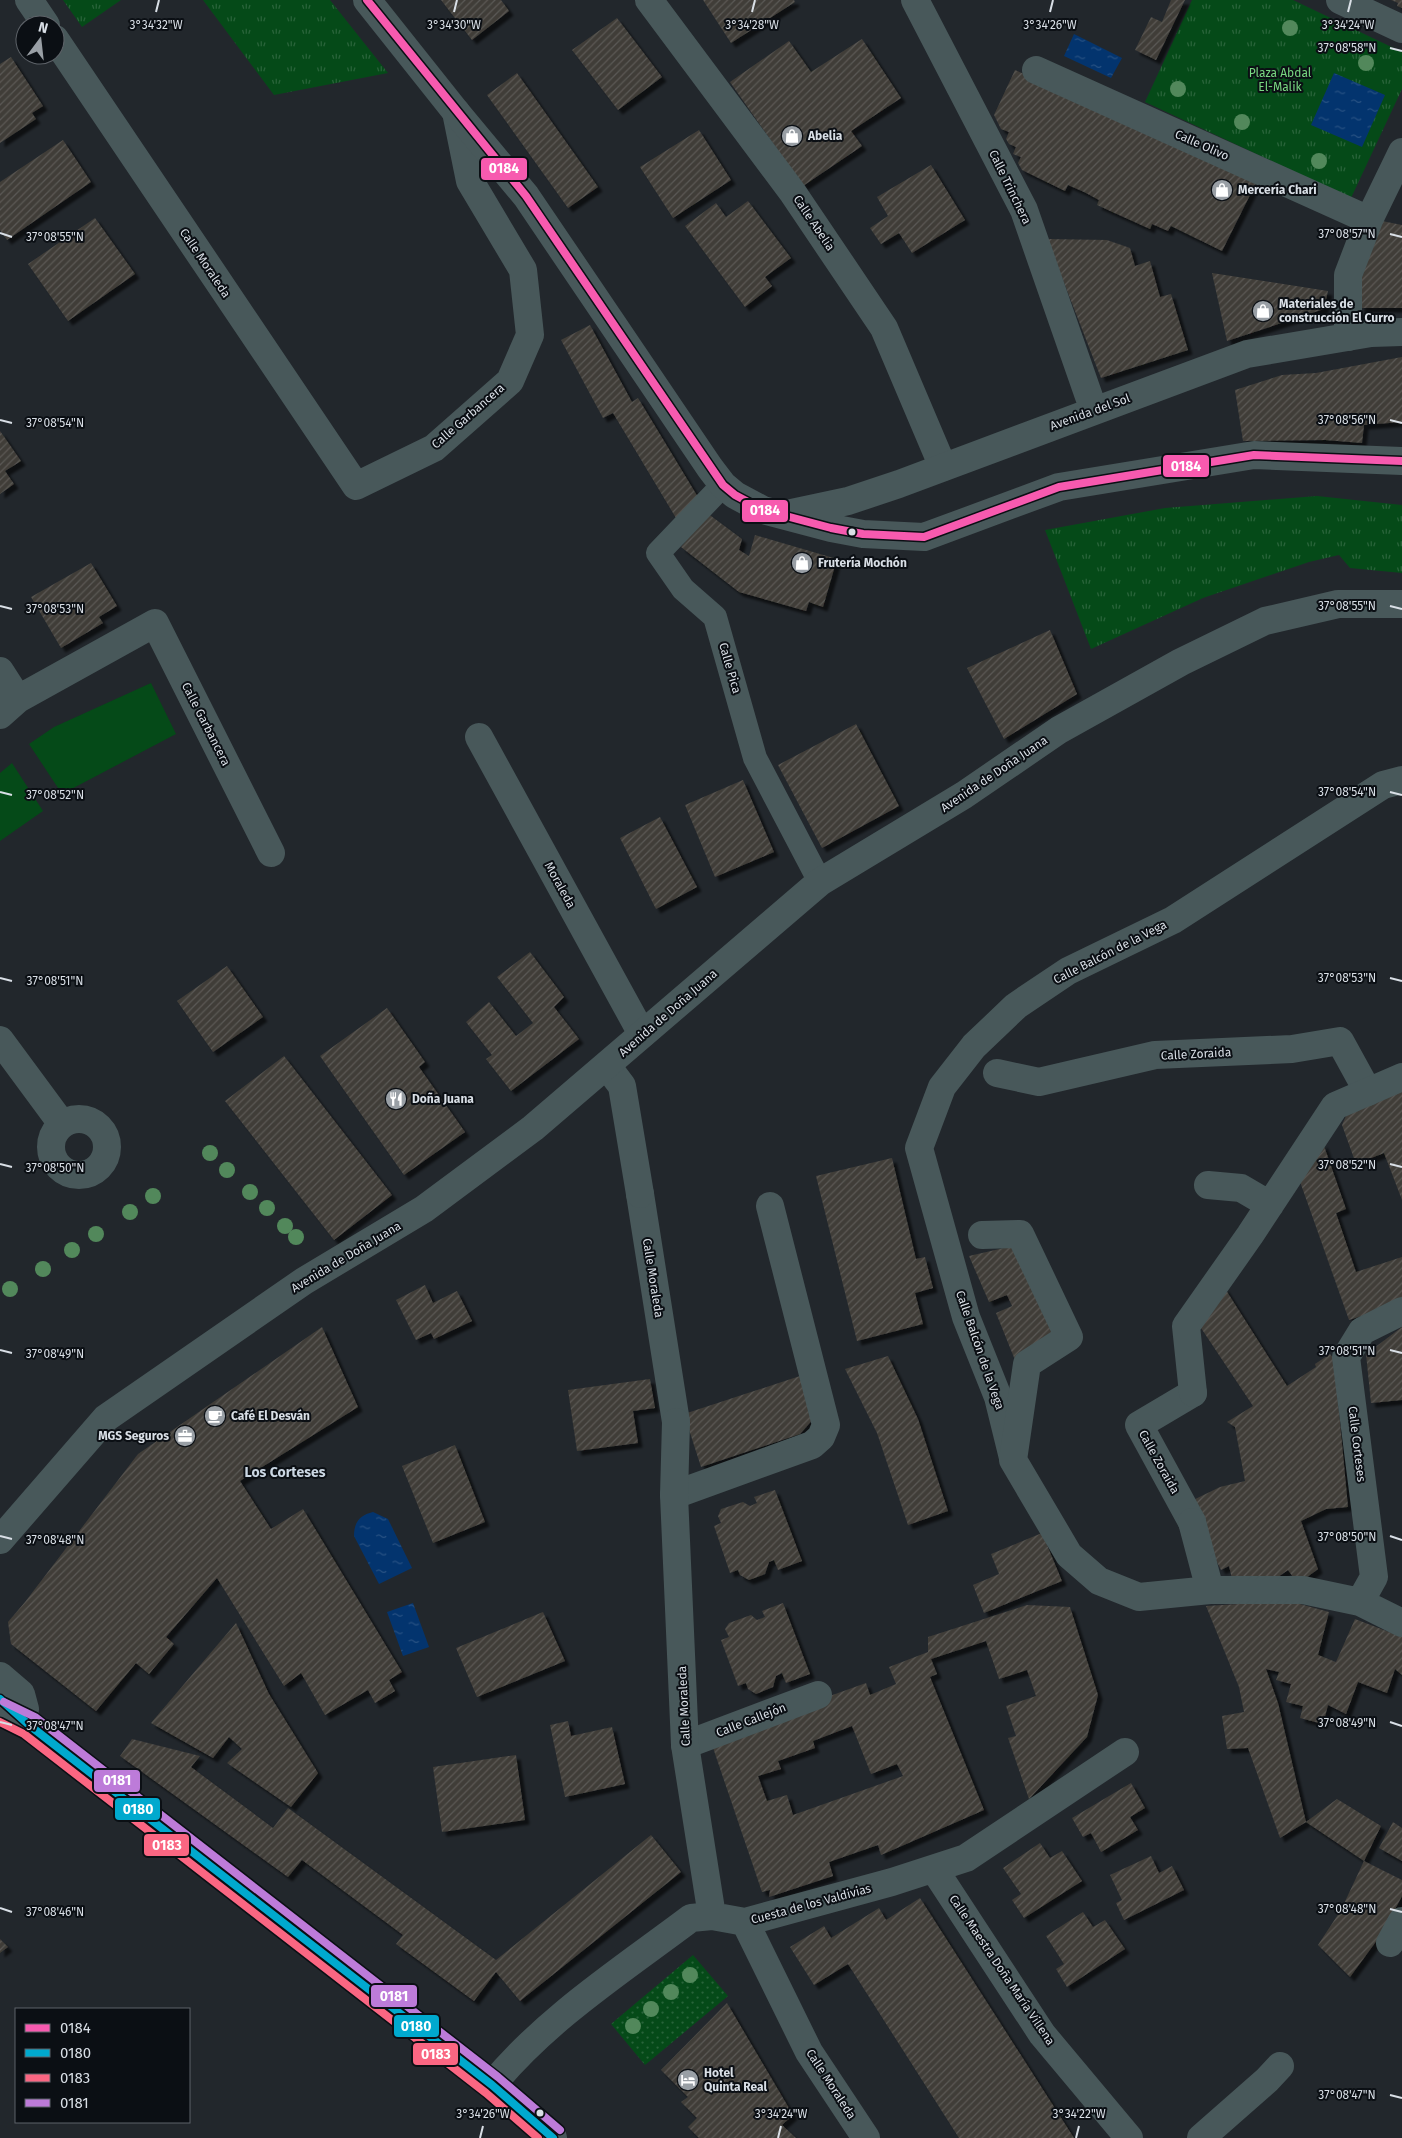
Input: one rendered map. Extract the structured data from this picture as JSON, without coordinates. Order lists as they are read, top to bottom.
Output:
{
  "streets": {
    "street": [
      "Calle Olivo",
      "Calle Trinchera",
      "Calle Abelia",
      "Calle Moraleda",
      "Avenida del Sol",
      "Calle Garbancera",
      "Avenida de Doña Juana",
      "Moraleda",
      "Calle Balcón de la Vega",
      "Calle Zoraida",
      "Calle Corteses",
      "Calle Callejón",
      "Cuesta de los Valdivias",
      "Calle Maestra Doña María Villena"
    ],
    "lane": ["Calle Pica"]
  },
  "crossings": [
    ["Calle Trinchera", "Avenida del Sol"],
    ["Calle Abelia", "Avenida del Sol"],
    ["Calle Moraleda", "Calle Garbancera"],
    ["Calle Moraleda", "Avenida de Doña Juana"],
    ["Calle Moraleda", "Calle Callejón"],
    ["Calle Moraleda", "Cuesta de los Valdivias"],
    ["Calle Pica", "Avenida de Doña Juana"],
    ["Avenida de Doña Juana", "Moraleda"],
    ["Calle Balcón de la Vega", "Calle Zoraida"],
    ["Calle Balcón de la Vega", "Calle Corteses"],
    ["Cuesta de los Valdivias", "Calle Maestra Doña María Villena"]
  ],
  "districts": ["Los Corteses"],
  "parks": ["Plaza Abdal El-Malik"],
  "places": {
    "shop": [
      "Abelia",
      "Mercería Chari",
      "Materiales de construcción El Curro",
      "Frutería Mochón"
    ],
    "restaurant": ["Doña Juana"],
    "cafe": ["Café El Desván"],
    "office": ["MGS Seguros"],
    "hotel": ["Hotel Quinta Real"]
  },
  "lines": [
    "transit line 0184",
    "transit line 0180",
    "transit line 0181",
    "transit line 0183"
  ],
  "legend": [
    "0184",
    "0180",
    "0183",
    "0181"
  ],
  "north": "top",
  "coordinates": [
    "3°34'32\"W",
    "3°34'30\"W",
    "3°34'28\"W",
    "3°34'26\"W",
    "3°34'24\"W",
    "37°08'58\"N",
    "37°08'57\"N",
    "37°08'55\"N",
    "37°08'56\"N",
    "37°08'54\"N",
    "37°08'53\"N",
    "37°08'52\"N",
    "37°08'51\"N",
    "37°08'50\"N",
    "37°08'49\"N",
    "37°08'48\"N",
    "37°08'47\"N",
    "37°08'46\"N",
    "3°34'22\"W"
  ]
}
